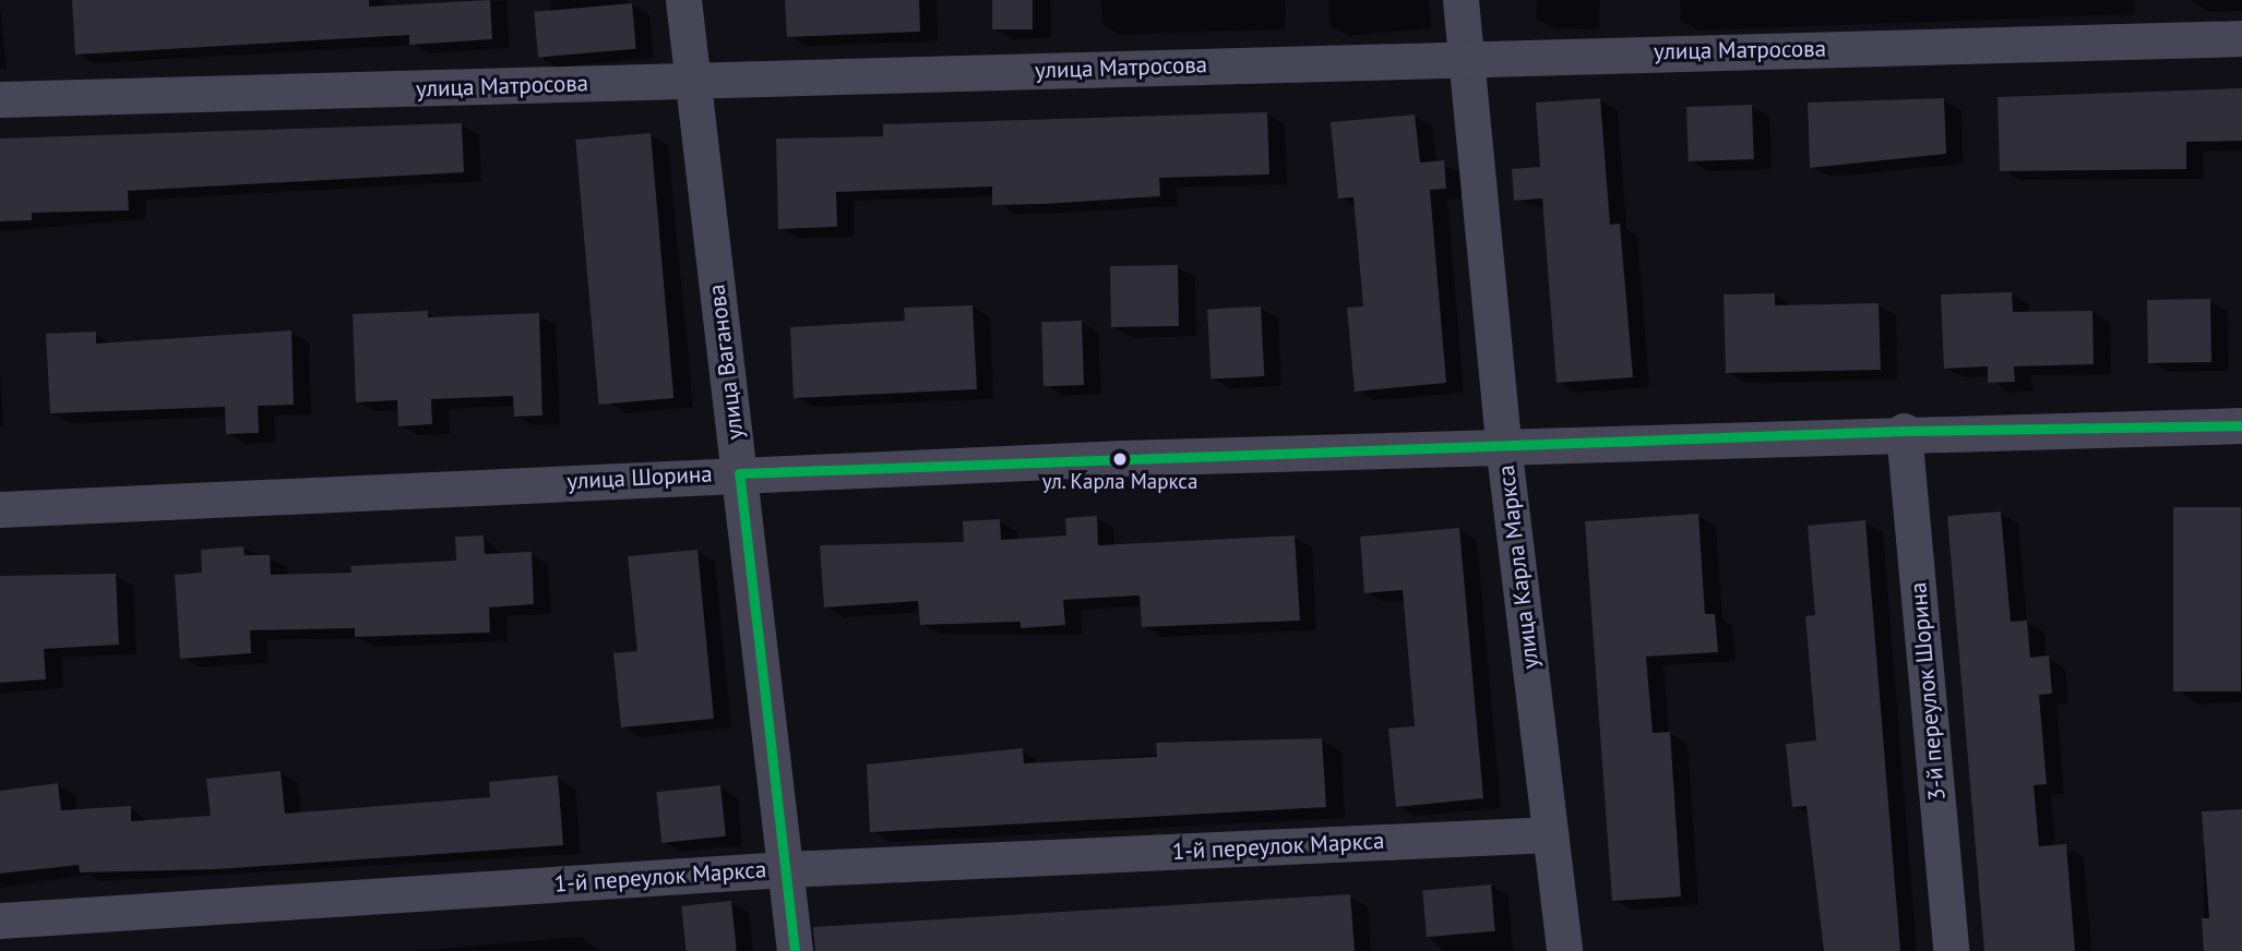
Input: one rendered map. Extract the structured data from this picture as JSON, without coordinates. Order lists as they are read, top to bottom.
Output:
{
  "streets": {
    "street": [
      "улица Матросова",
      "улица Ваганова",
      "улица Шорина",
      "улица Карла Маркса",
      "3-й переулок Шорина",
      "1-й переулок Маркса"
    ]
  },
  "crossings": [
    ["улица Матросова", "улица Ваганова"],
    ["улица Матросова", "улица Карла Маркса"],
    ["улица Ваганова", "улица Шорина"],
    ["улица Ваганова", "1-й переулок Маркса"],
    ["улица Шорина", "улица Карла Маркса"],
    ["улица Шорина", "3-й переулок Шорина"],
    ["улица Карла Маркса", "1-й переулок Маркса"]
  ],
  "places": ["ул. Карла Маркса"]
}
